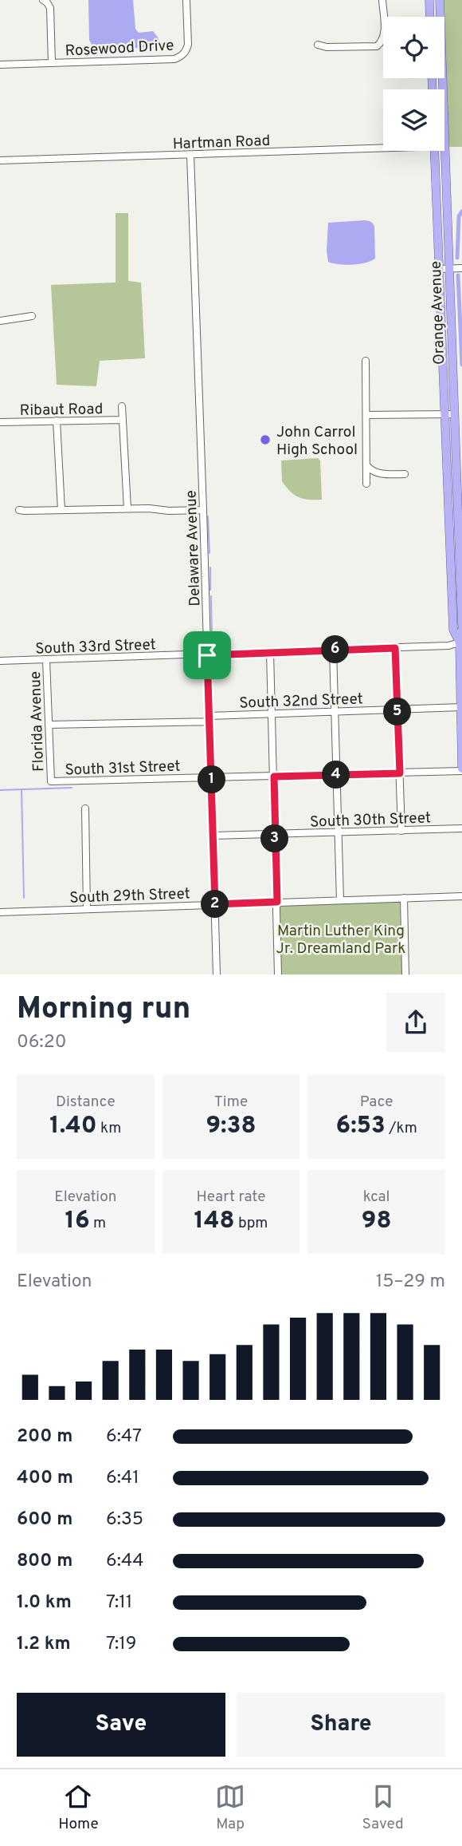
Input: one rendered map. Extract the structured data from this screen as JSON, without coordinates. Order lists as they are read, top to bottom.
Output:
{
  "streets": {
    "main road": ["Orange Avenue"],
    "street": [
      "Rosewood Drive",
      "Hartman Road",
      "Ribaut Road",
      "Delaware Avenue",
      "South 33rd Street",
      "South 32nd Street",
      "Florida Avenue",
      "South 31st Street",
      "South 30th Street",
      "South 29th Street"
    ]
  },
  "crossings": [
    ["Hartman Road", "Delaware Avenue"],
    ["Orange Avenue", "South 33rd Street"],
    ["Orange Avenue", "South 32nd Street"],
    ["Orange Avenue", "South 31st Street"],
    ["Delaware Avenue", "South 33rd Street"],
    ["Delaware Avenue", "South 32nd Street"],
    ["Delaware Avenue", "South 31st Street"],
    ["Delaware Avenue", "South 30th Street"],
    ["Delaware Avenue", "South 29th Street"],
    ["South 33rd Street", "Florida Avenue"],
    ["South 32nd Street", "Florida Avenue"],
    ["Florida Avenue", "South 31st Street"]
  ],
  "parks": ["Martin Luther King Jr. Dreamland Park"],
  "places": ["John Carrol High School"],
  "page": {
    "pins": [
      "6",
      "5",
      "4",
      "1",
      "3",
      "2"
    ],
    "heading": ["Morning run", "06:20"],
    "stats": [
      ["Distance", "1.40 km"],
      ["Time", "9:38"],
      ["Pace", "6:53 /km"],
      ["Elevation", "16 m"],
      ["Heart rate", "148 bpm"],
      ["kcal", "98"]
    ],
    "chart": ["Elevation", "15–29 m"],
    "list": [
      {
        "name": "200 m",
        "note": "6:47"
      },
      {
        "name": "400 m",
        "note": "6:41"
      },
      {
        "name": "600 m",
        "note": "6:35"
      },
      {
        "name": "800 m",
        "note": "6:44"
      },
      {
        "name": "1.0 km",
        "note": "7:11"
      },
      {
        "name": "1.2 km",
        "note": "7:19"
      }
    ],
    "buttons": ["Save", "Share"],
    "tabs": ["Home", "Map", "Saved"]
  }
}
